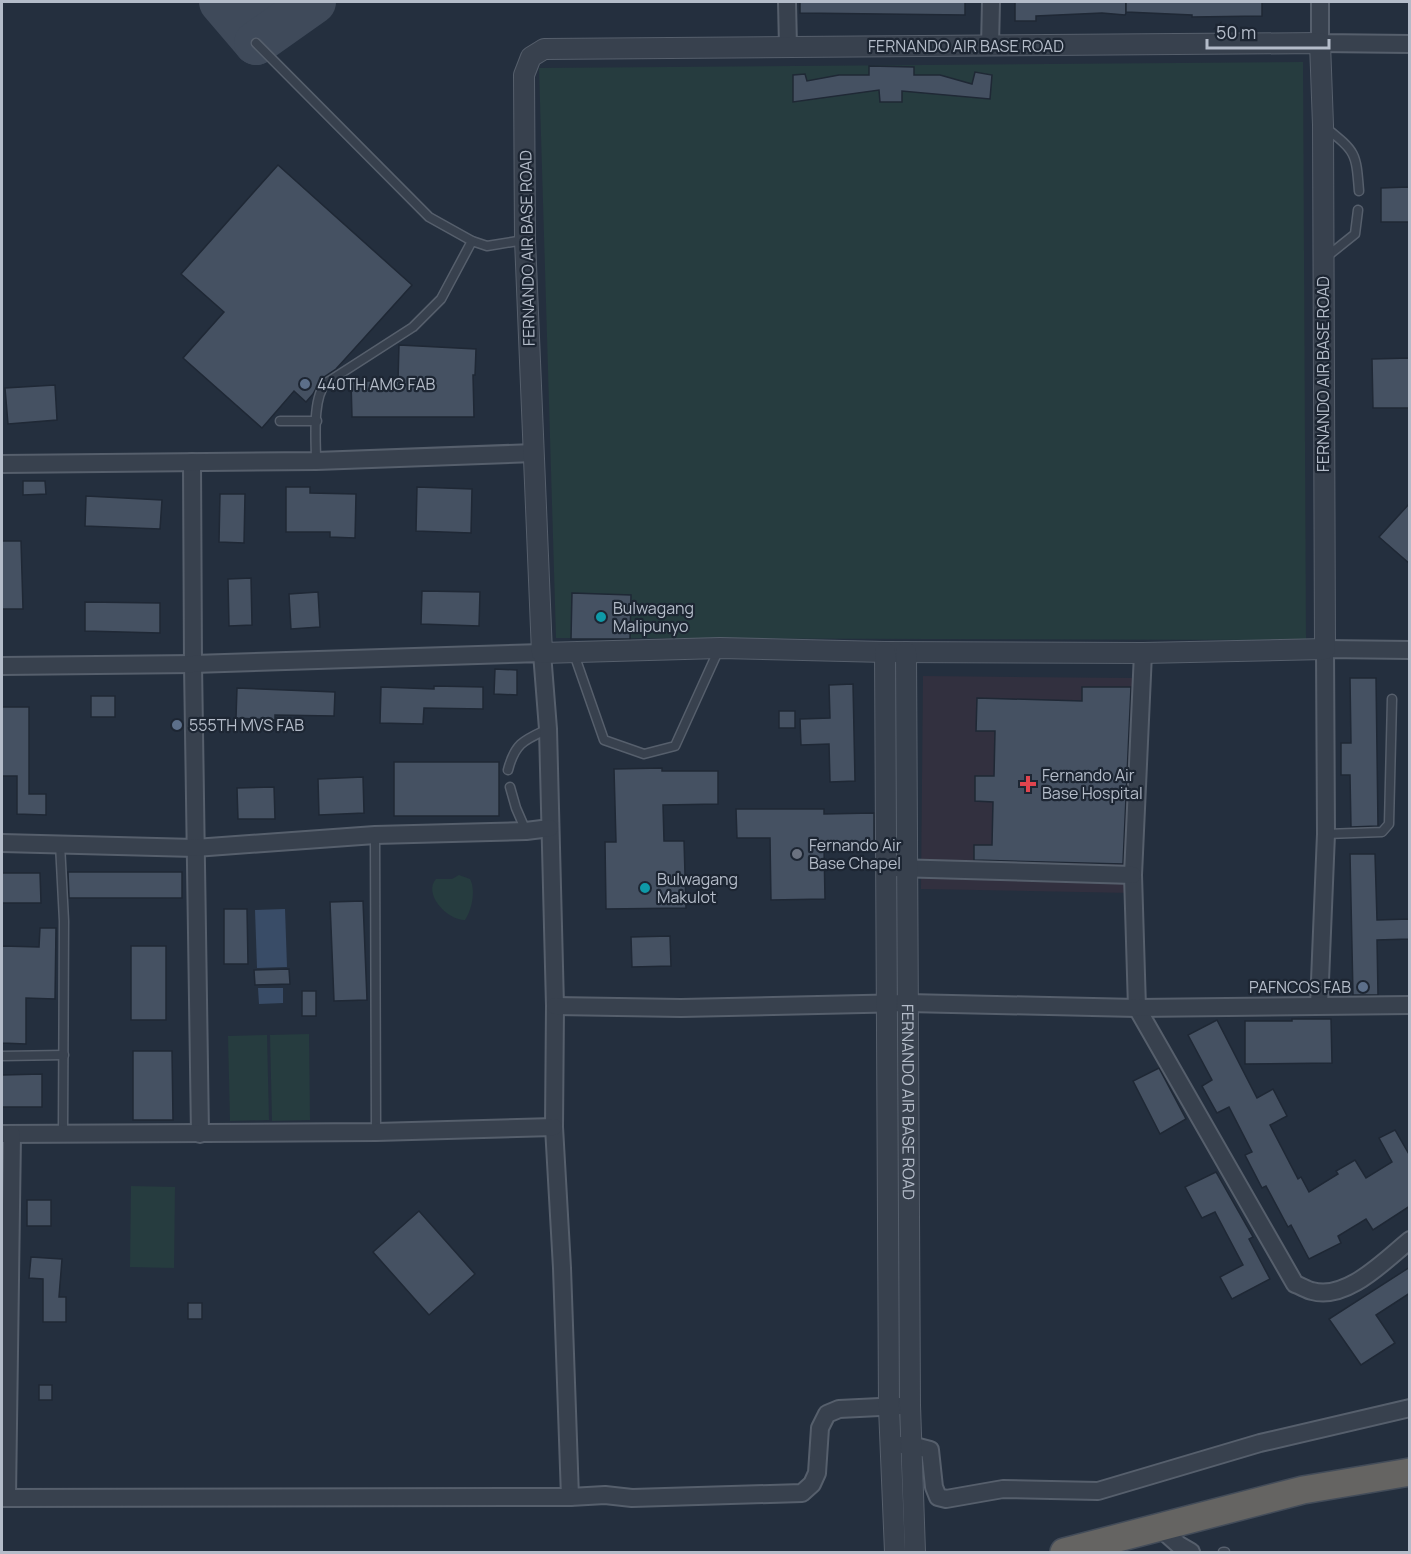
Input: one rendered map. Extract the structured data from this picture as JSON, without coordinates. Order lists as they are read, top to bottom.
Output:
{
  "streets": {
    "street": ["FERNANDO AIR BASE ROAD"]
  },
  "places": {
    "other": [
      "440TH AMG FAB",
      "Bulwagang Malipunyo",
      "555TH MVS FAB",
      "Fernando Air Base Chapel",
      "Bulwagang Makulot",
      "PAFNCOS FAB"
    ],
    "health": ["Fernando Air Base Hospital"]
  },
  "scale_bar": "50 m"
}
